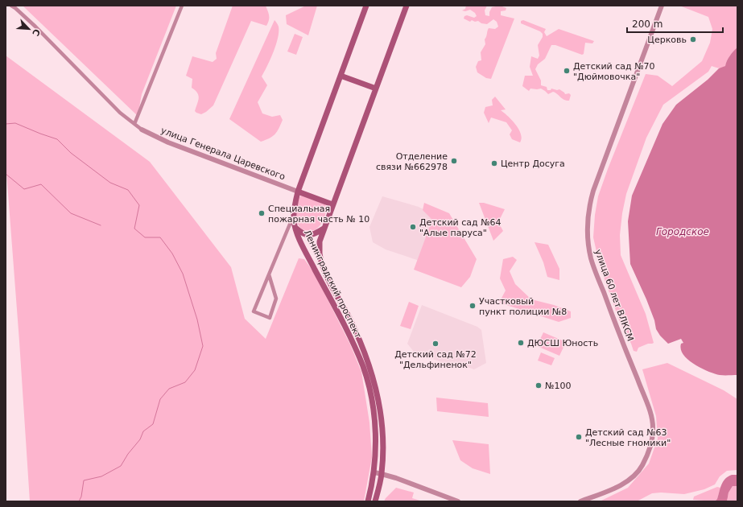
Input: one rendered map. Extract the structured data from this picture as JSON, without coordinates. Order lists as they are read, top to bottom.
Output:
{
  "streets": {
    "main road": ["Ленинградский проспект"],
    "street": ["улица Генерала Царевского", "улица 60 лет ВЛКСМ"]
  },
  "crossings": [
    ["улица Генерала Царевского", "Ленинградский проспект"]
  ],
  "water": ["Городское"],
  "places": [
    "Церковь",
    "Детский сад №70 \"Дюймовочка\"",
    "Отделение связи №662978",
    "Центр Досуга",
    "Специальная пожарная часть № 10",
    "Детский сад №64 \"Алые паруса\"",
    "Участковый пункт полиции №8",
    "ДЮСШ Юность",
    "Детский сад №72 \"Дельфиненок\"",
    "№100",
    "Детский сад №63 \"Лесные гномики\""
  ],
  "scale_bar": "200 m",
  "north": "bottom right"
}
